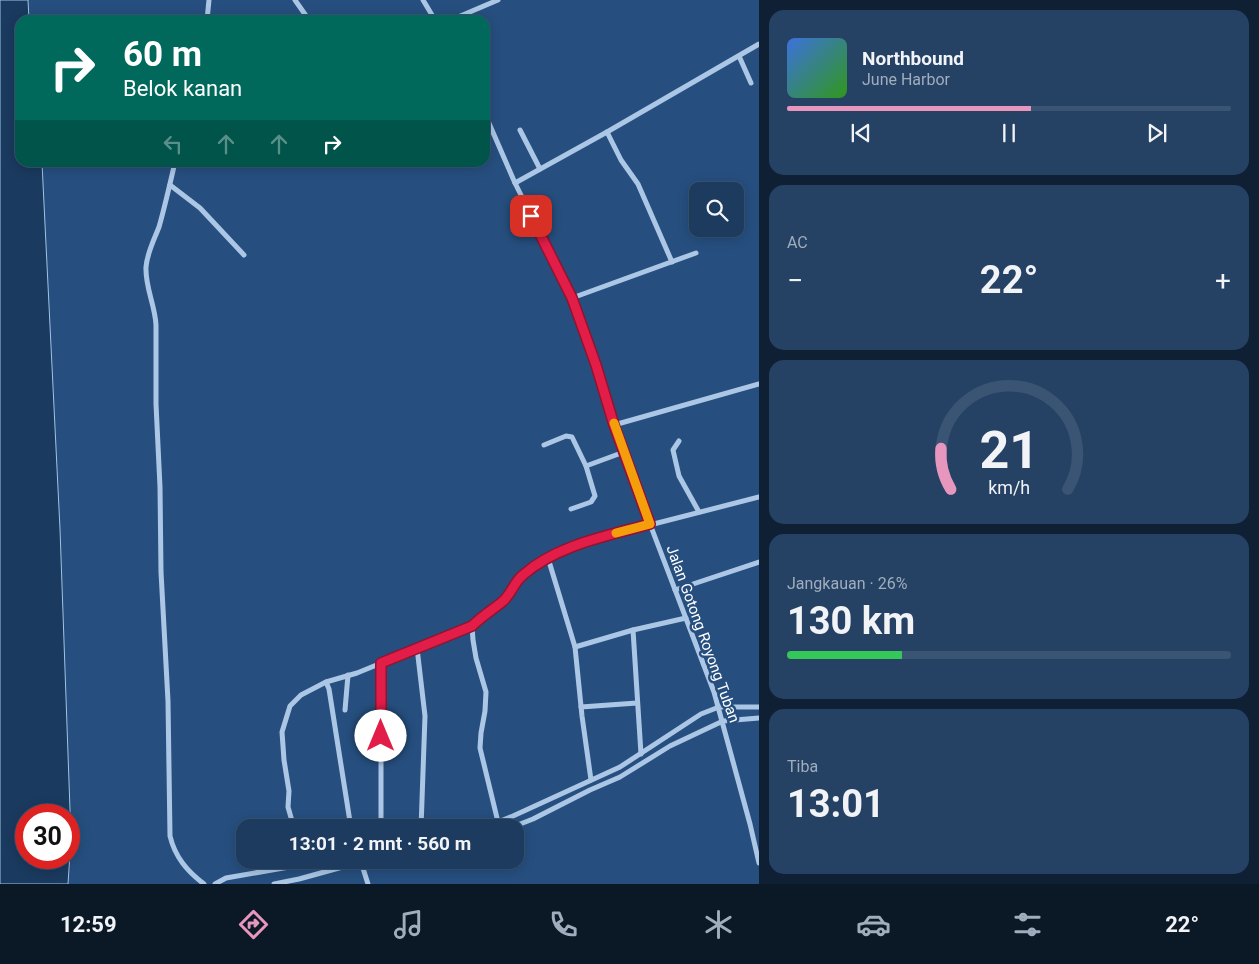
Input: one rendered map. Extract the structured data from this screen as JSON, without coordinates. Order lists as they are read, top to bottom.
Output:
{
  "streets": {
    "street": ["Jalan Gotong Royong Tuban"]
  },
  "page": {
    "turn": ["60 m", "Belok kanan"],
    "song": ["Northbound", "June Harbor"],
    "tile": [
      "AC",
      ["Jangkauan · 26%", "130 km"],
      ["Tiba", "13:01"]
    ],
    "heat": ["−", "22°", "+"],
    "limit": "30",
    "trip": "13:01 · 2 mnt · 560 m",
    "tabs": ["12:59", "22°"],
    "gauge": ["21", "km/h"]
  }
}
